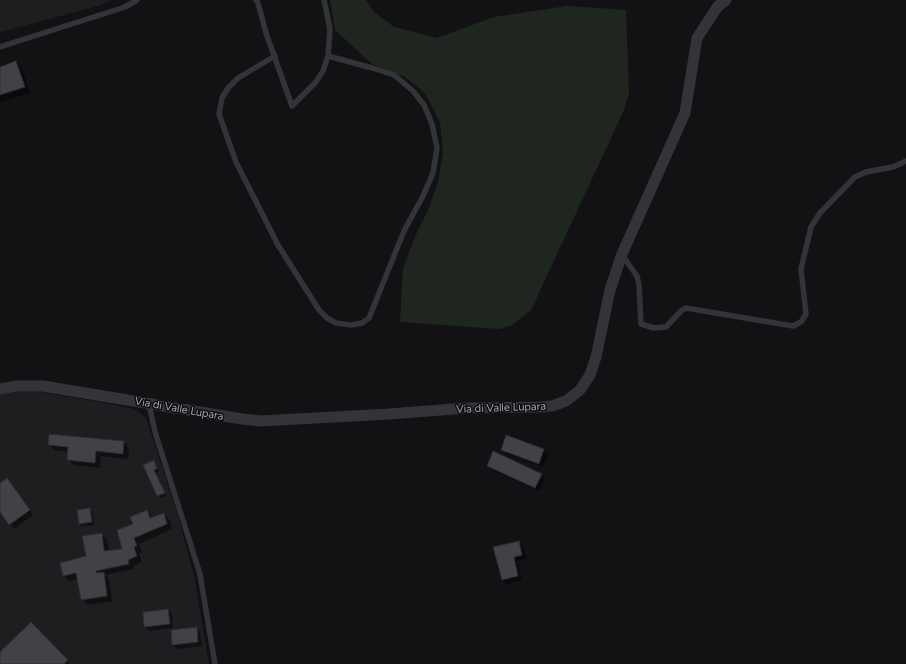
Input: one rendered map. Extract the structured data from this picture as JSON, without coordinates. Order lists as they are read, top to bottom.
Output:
{
  "streets": {
    "street": ["Via di Valle Lupara"]
  }
}
